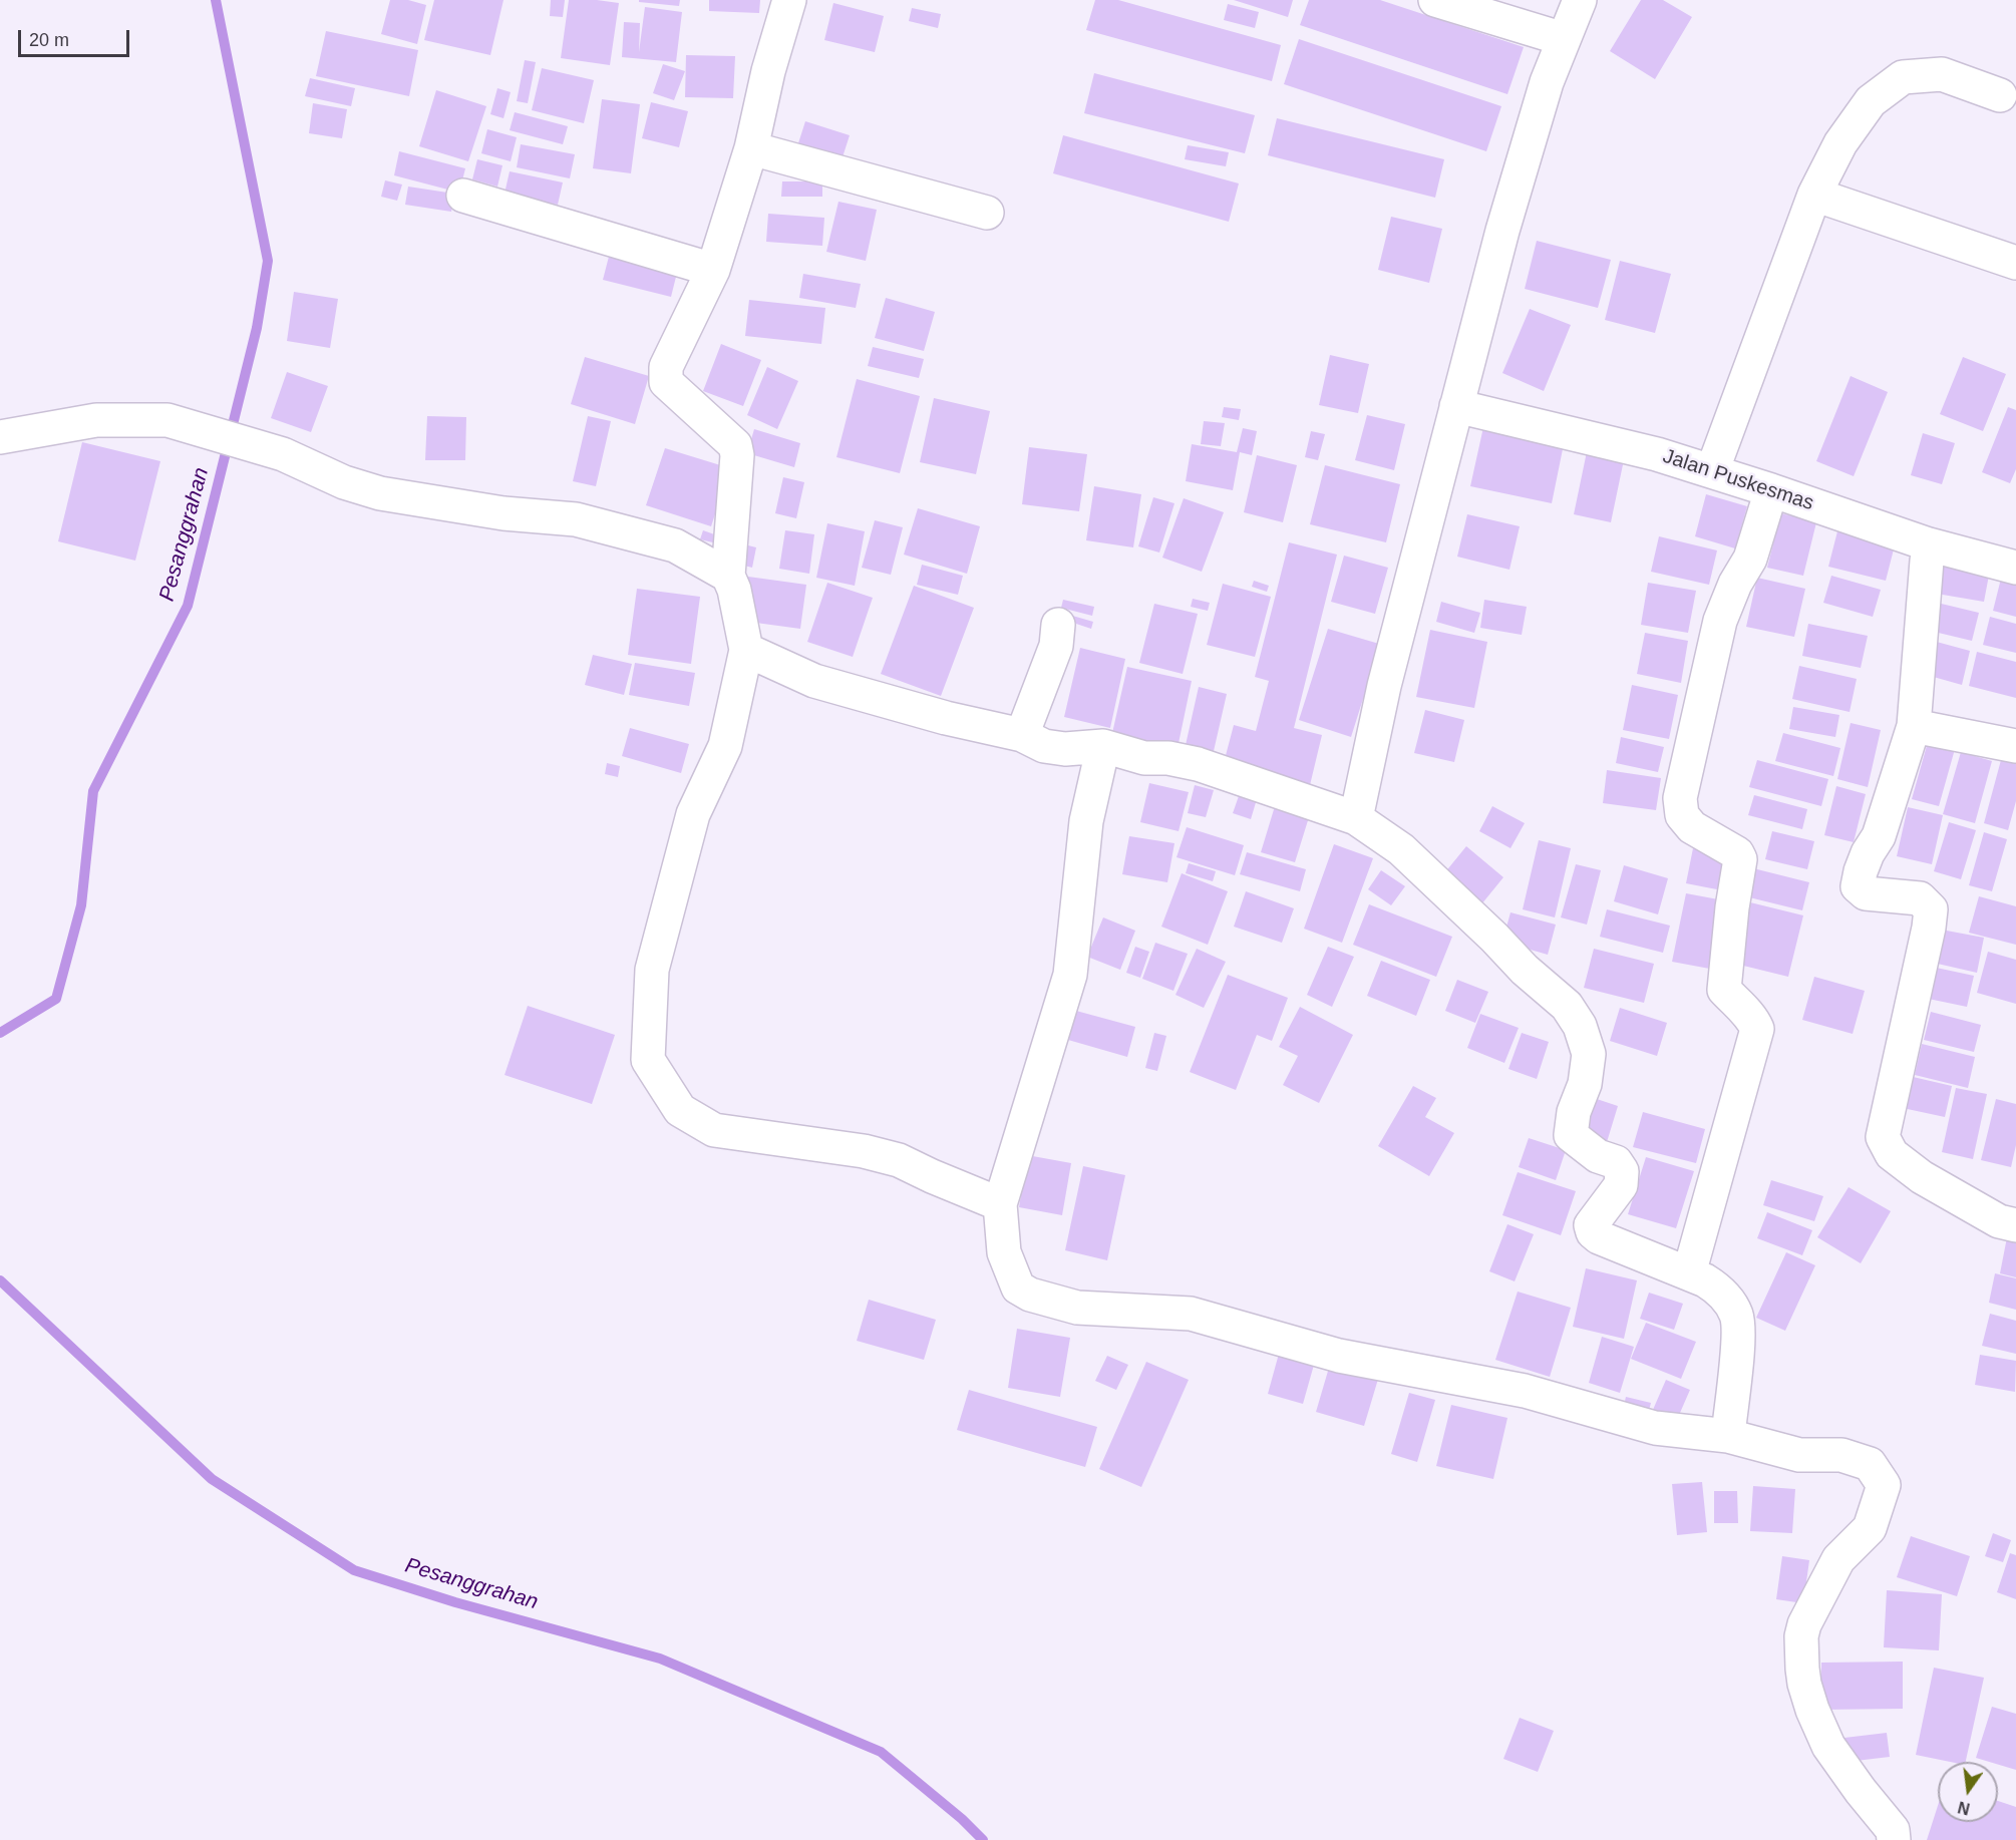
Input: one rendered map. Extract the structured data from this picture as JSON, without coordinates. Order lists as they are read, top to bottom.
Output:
{
  "streets": {
    "street": ["Jalan Puskesmas"]
  },
  "water": ["Pesanggrahan"],
  "scale_bar": "20 m",
  "north": "bottom"
}
